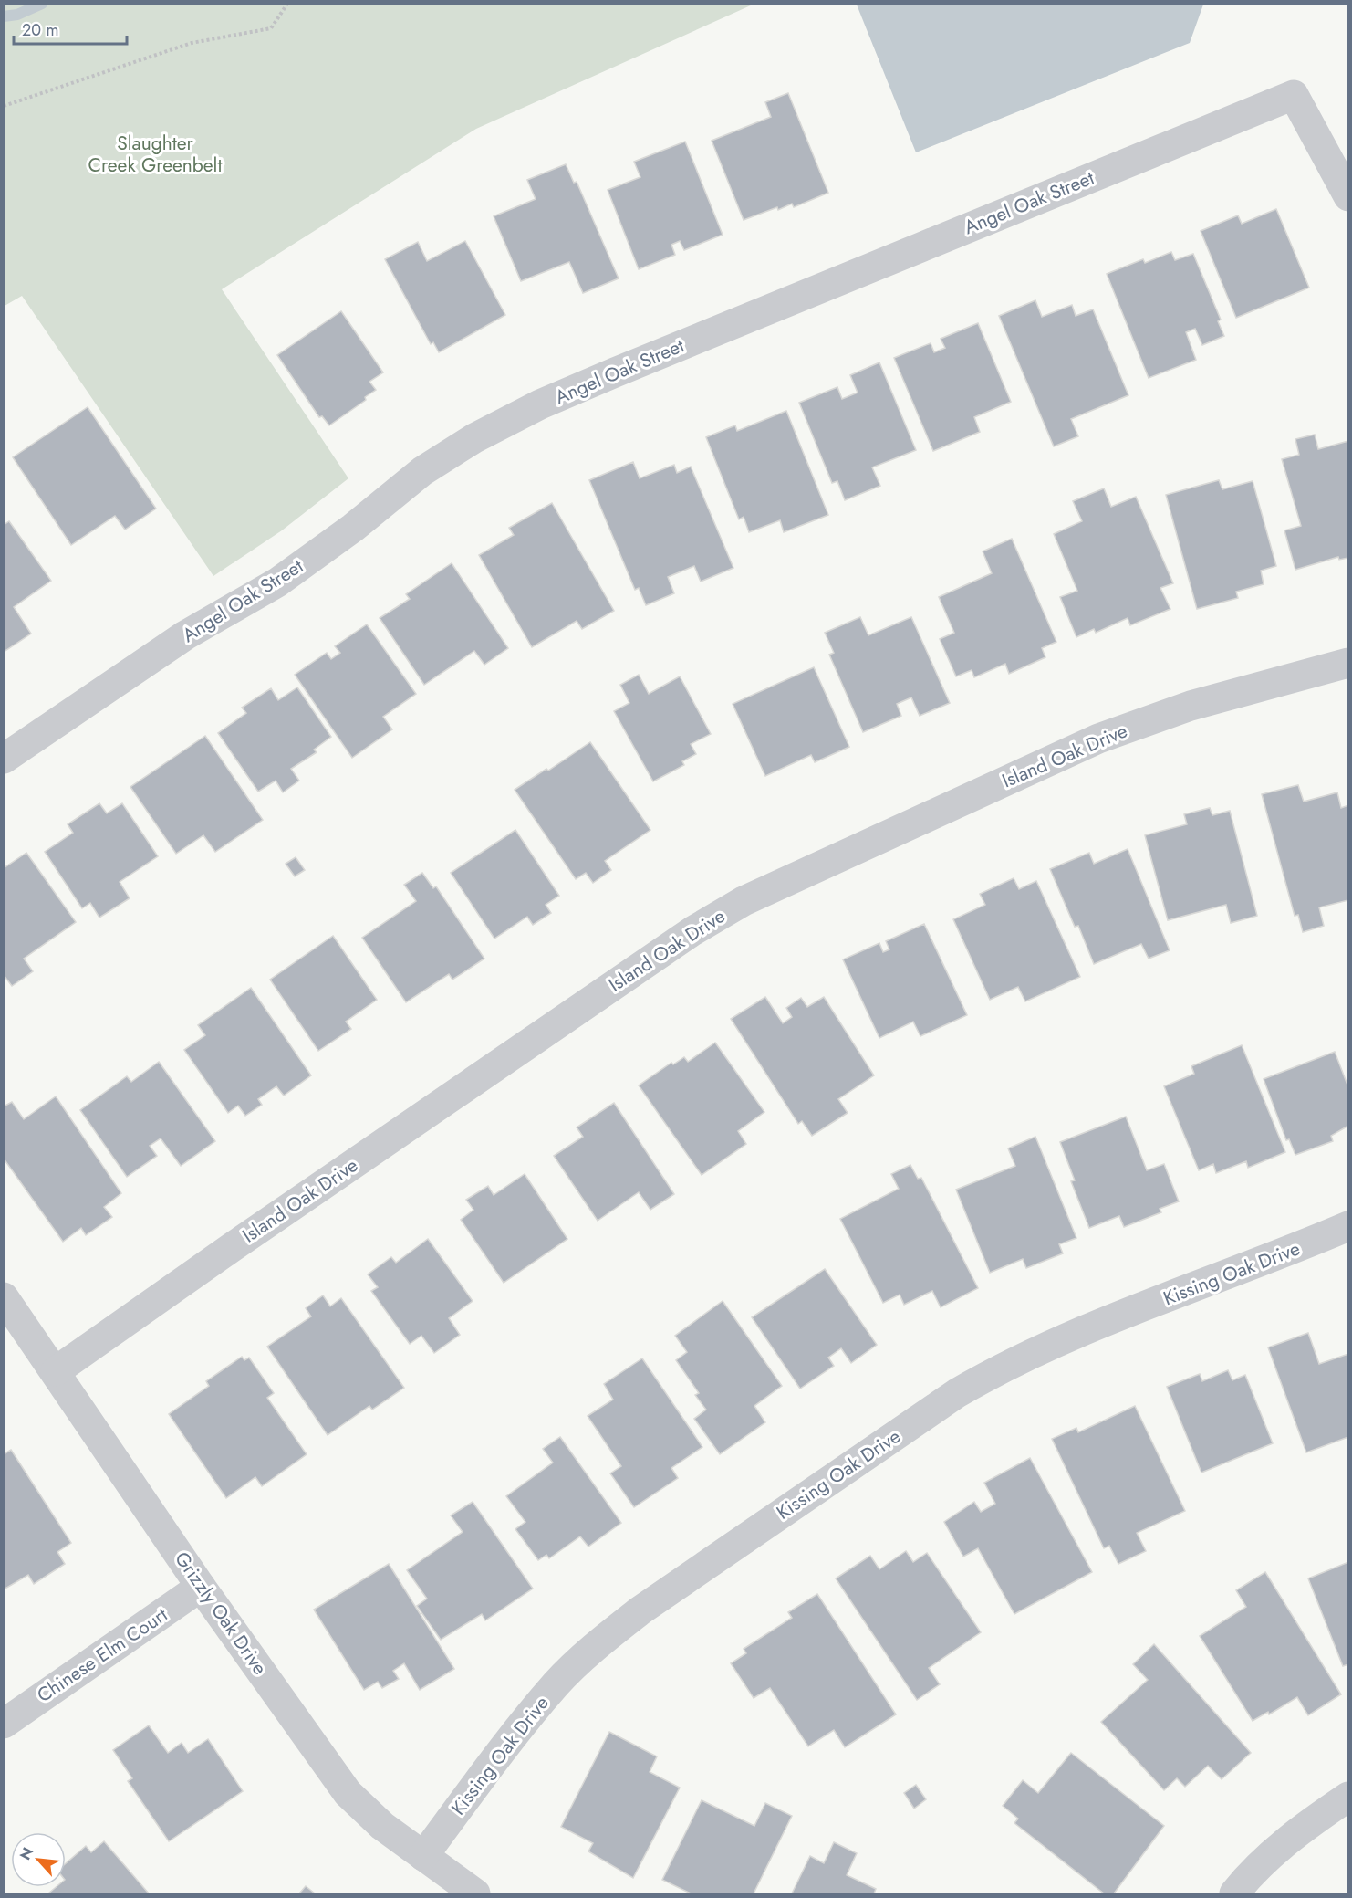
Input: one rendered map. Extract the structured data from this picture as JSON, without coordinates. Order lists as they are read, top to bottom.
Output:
{
  "streets": {
    "street": [
      "Angel Oak Street",
      "Island Oak Drive",
      "Kissing Oak Drive",
      "Grizzly Oak Drive",
      "Chinese Elm Court"
    ]
  },
  "crossings": [
    ["Island Oak Drive", "Grizzly Oak Drive"],
    ["Kissing Oak Drive", "Grizzly Oak Drive"],
    ["Grizzly Oak Drive", "Chinese Elm Court"]
  ],
  "parks": ["Slaughter Creek Greenbelt"],
  "scale_bar": "20 m",
  "north": "top left"
}
